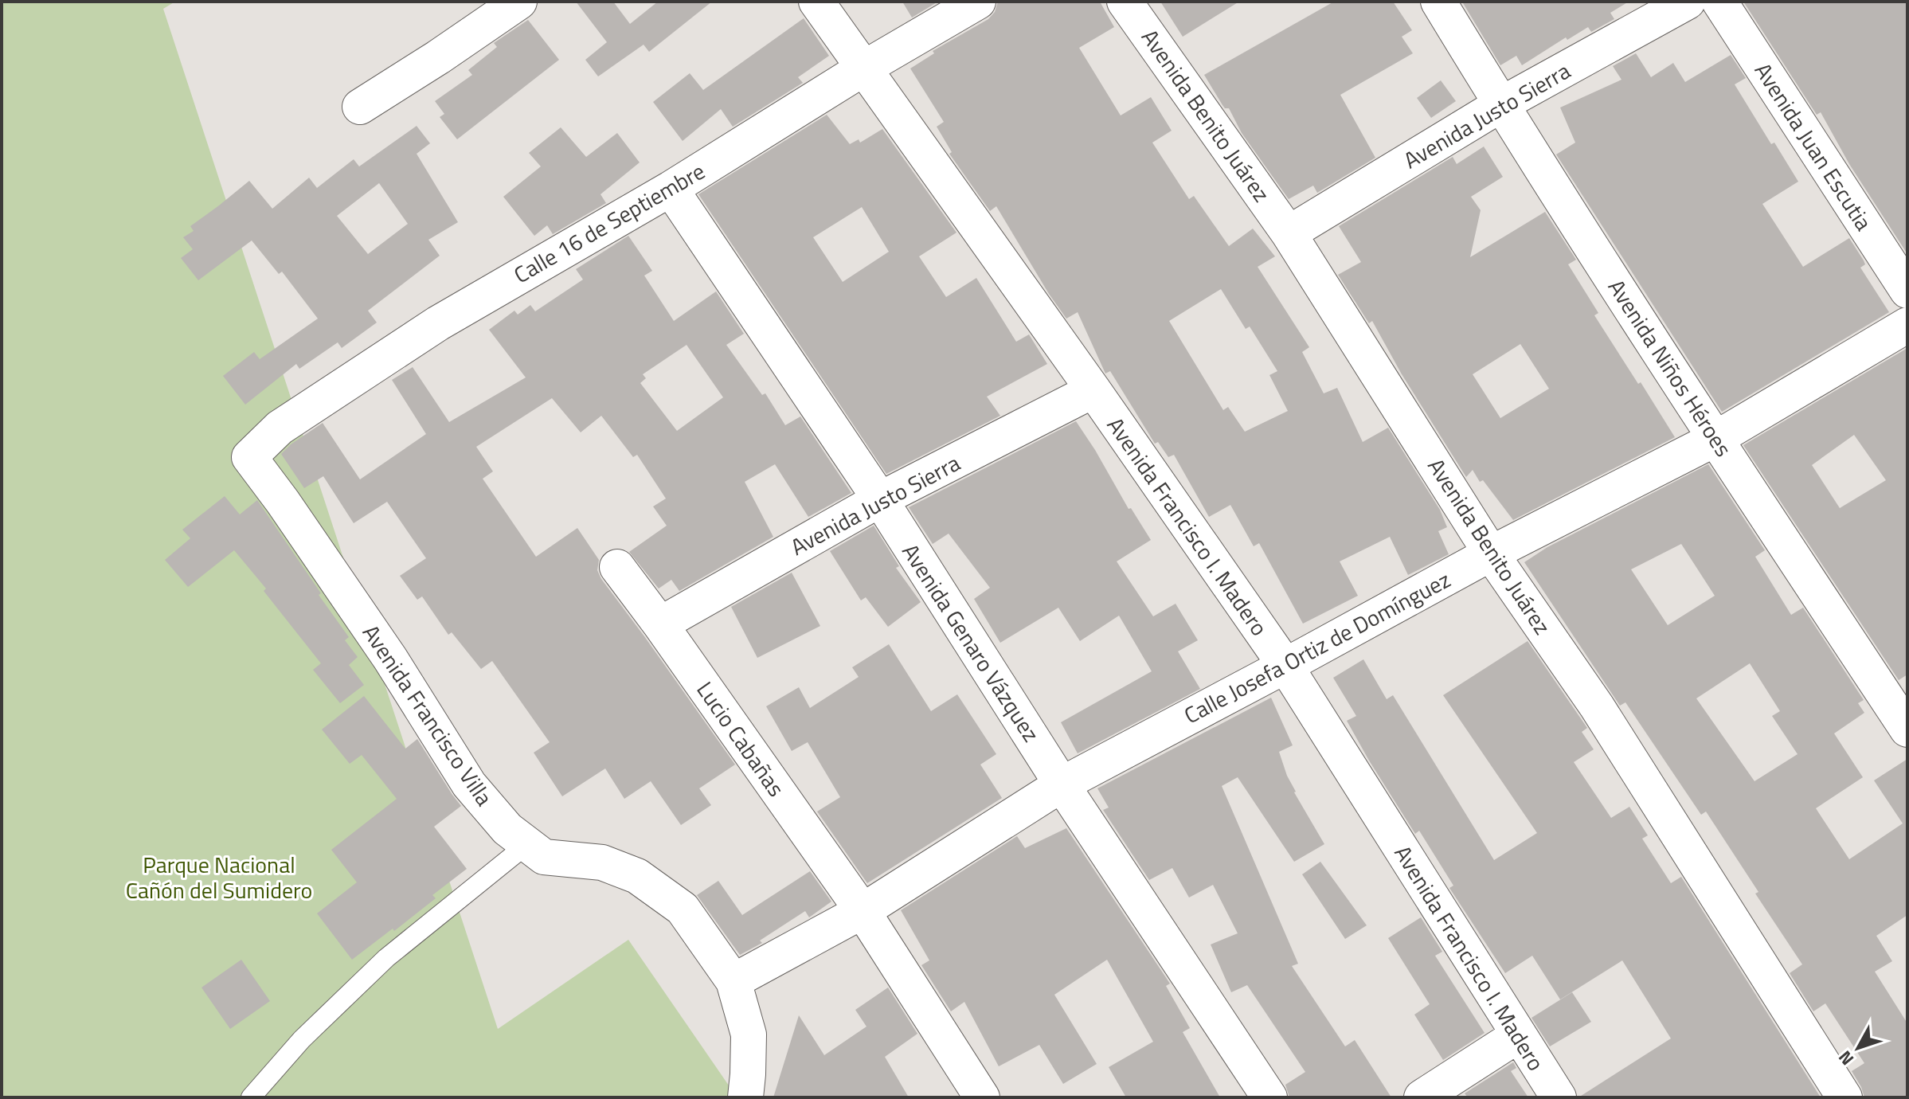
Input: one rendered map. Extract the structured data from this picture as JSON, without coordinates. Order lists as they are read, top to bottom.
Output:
{
  "streets": {
    "street": [
      "Avenida Benito Juárez",
      "Avenida Justo Sierra",
      "Avenida Juan Escutia",
      "Calle 16 de Septiembre",
      "Avenida Niños Héroes",
      "Avenida Francisco I. Madero",
      "Avenida Genaro Vázquez",
      "Calle Josefa Ortiz de Domínguez",
      "Avenida Francisco Villa",
      "Lucio Cabañas"
    ]
  },
  "crossings": [
    ["Avenida Benito Juárez", "Avenida Justo Sierra"],
    ["Avenida Benito Juárez", "Calle Josefa Ortiz de Domínguez"],
    ["Avenida Justo Sierra", "Avenida Niños Héroes"],
    ["Avenida Justo Sierra", "Avenida Francisco I. Madero"],
    ["Avenida Justo Sierra", "Avenida Genaro Vázquez"],
    ["Avenida Justo Sierra", "Lucio Cabañas"],
    ["Calle 16 de Septiembre", "Avenida Francisco I. Madero"],
    ["Calle 16 de Septiembre", "Avenida Genaro Vázquez"],
    ["Calle 16 de Septiembre", "Avenida Francisco Villa"],
    ["Avenida Niños Héroes", "Calle Josefa Ortiz de Domínguez"],
    ["Avenida Francisco I. Madero", "Calle Josefa Ortiz de Domínguez"],
    ["Avenida Genaro Vázquez", "Calle Josefa Ortiz de Domínguez"],
    ["Calle Josefa Ortiz de Domínguez", "Avenida Francisco Villa"],
    ["Calle Josefa Ortiz de Domínguez", "Lucio Cabañas"]
  ],
  "parks": ["Parque Nacional Cañón del Sumidero"],
  "north": "bottom left"
}
